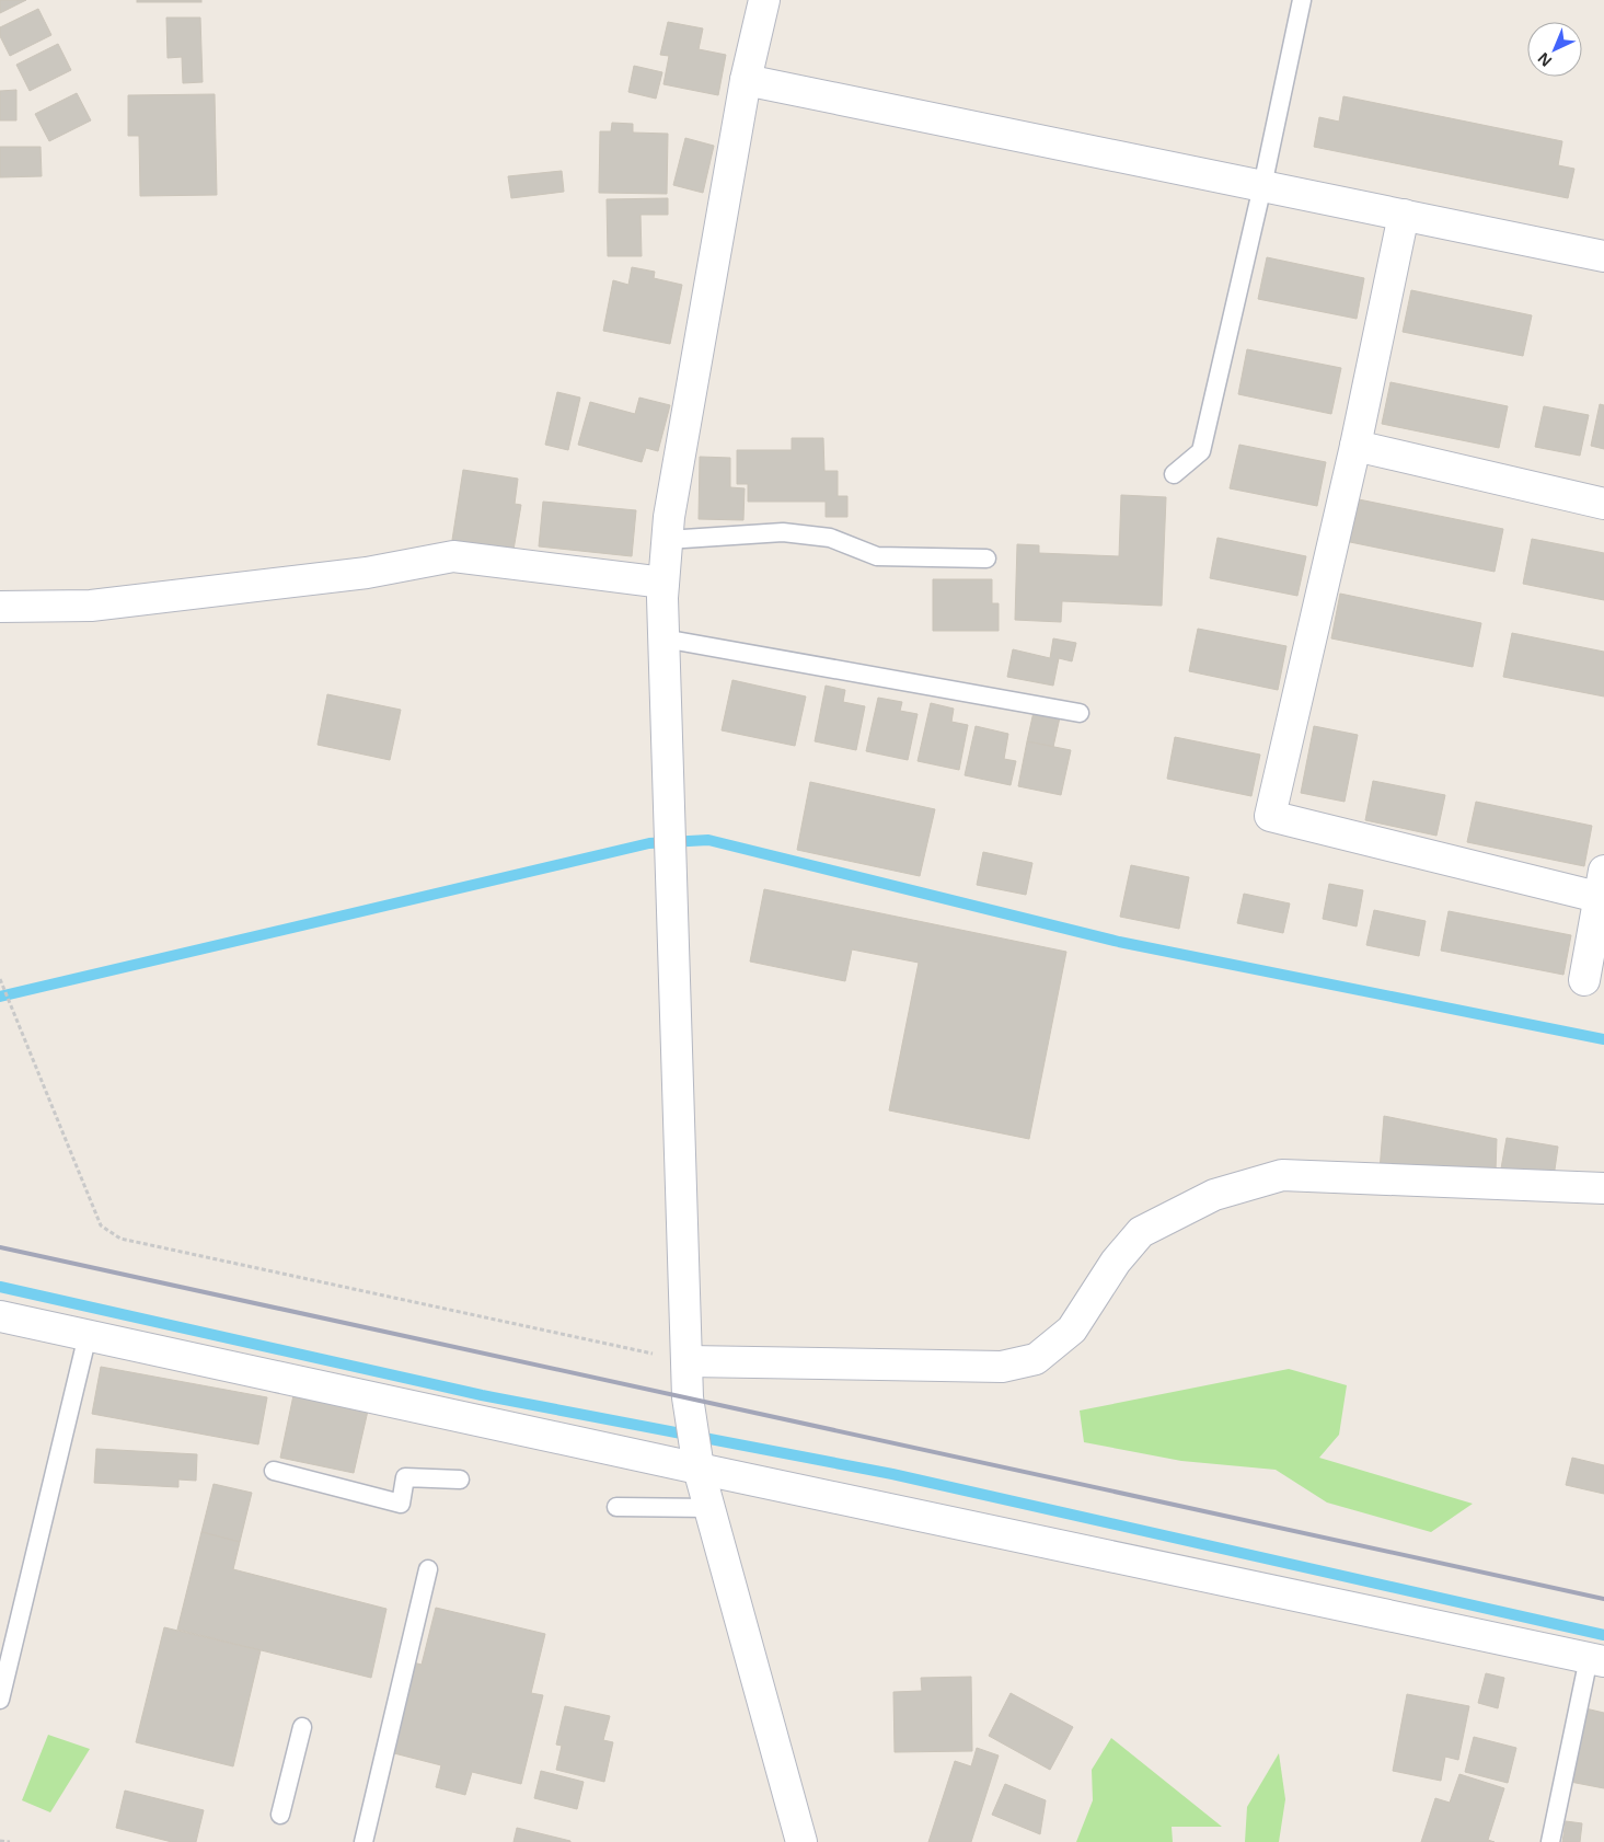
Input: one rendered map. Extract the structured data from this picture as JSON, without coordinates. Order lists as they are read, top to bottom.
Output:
{
  "north": "bottom left"
}
